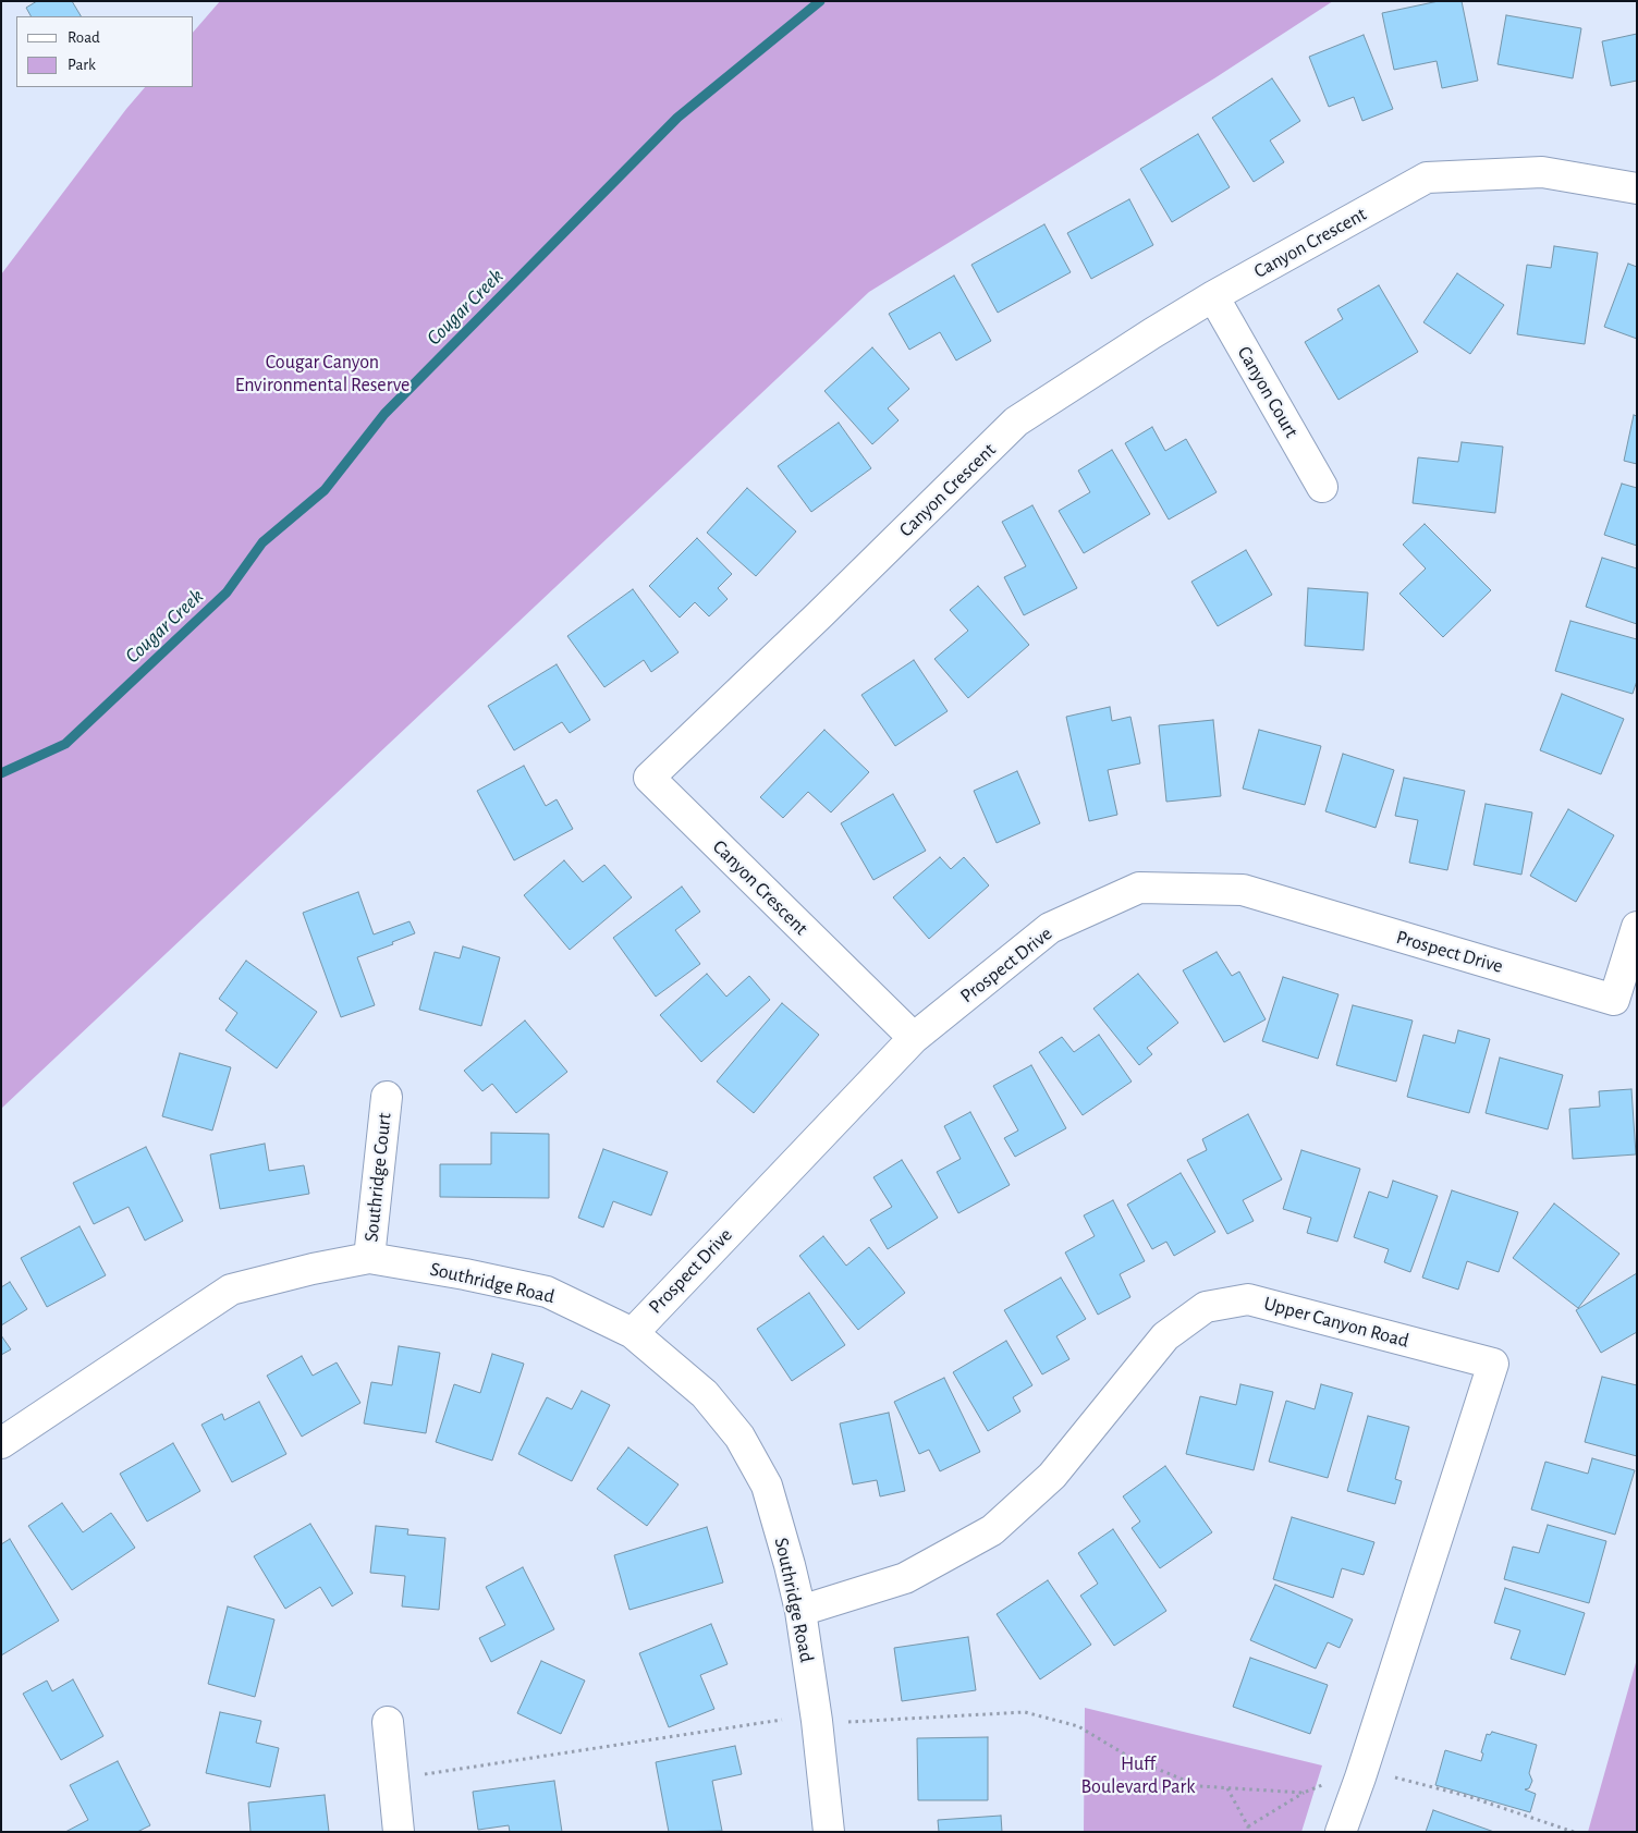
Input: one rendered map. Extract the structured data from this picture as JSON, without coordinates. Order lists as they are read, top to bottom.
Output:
{
  "streets": {
    "street": [
      "Canyon Crescent",
      "Canyon Court",
      "Prospect Drive",
      "Southridge Court",
      "Southridge Road",
      "Upper Canyon Road"
    ]
  },
  "crossings": [
    ["Canyon Crescent", "Canyon Court"],
    ["Canyon Crescent", "Prospect Drive"],
    ["Prospect Drive", "Southridge Road"],
    ["Southridge Court", "Southridge Road"],
    ["Southridge Road", "Upper Canyon Road"]
  ],
  "water": ["Cougar Creek"],
  "parks": ["Cougar Canyon Environmental Reserve", "Huff Boulevard Park"],
  "legend": ["Road", "Park"]
}
